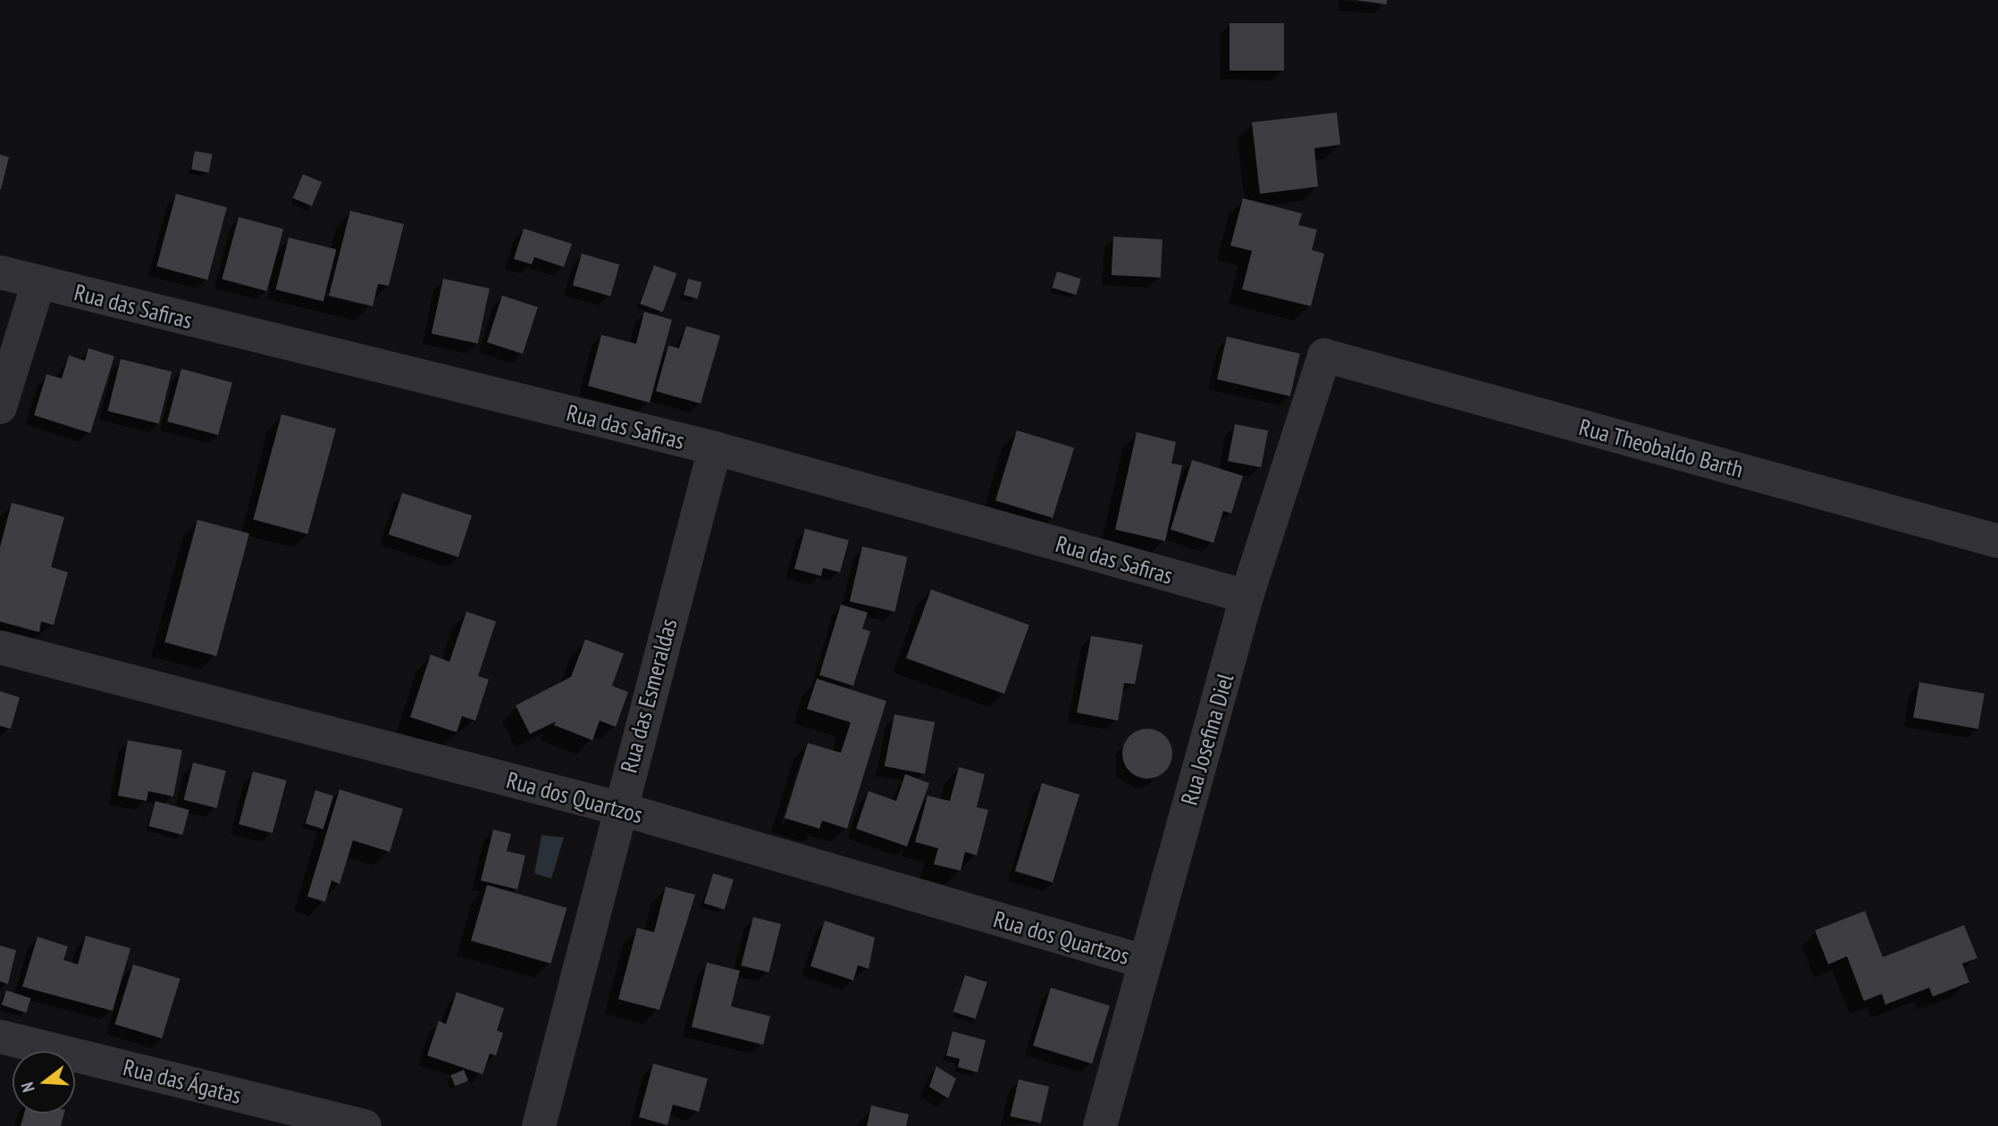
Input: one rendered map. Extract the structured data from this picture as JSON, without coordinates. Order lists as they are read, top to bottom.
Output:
{
  "streets": {
    "street": [
      "Rua das Safiras",
      "Rua Theobaldo Barth",
      "Rua das Esmeraldas",
      "Rua Josefina Diel",
      "Rua dos Quartzos",
      "Rua das Ágatas"
    ]
  },
  "crossings": [
    ["Rua das Safiras", "Rua das Esmeraldas"],
    ["Rua das Safiras", "Rua Josefina Diel"],
    ["Rua Theobaldo Barth", "Rua Josefina Diel"],
    ["Rua das Esmeraldas", "Rua dos Quartzos"],
    ["Rua Josefina Diel", "Rua dos Quartzos"]
  ],
  "north": "left"
}
